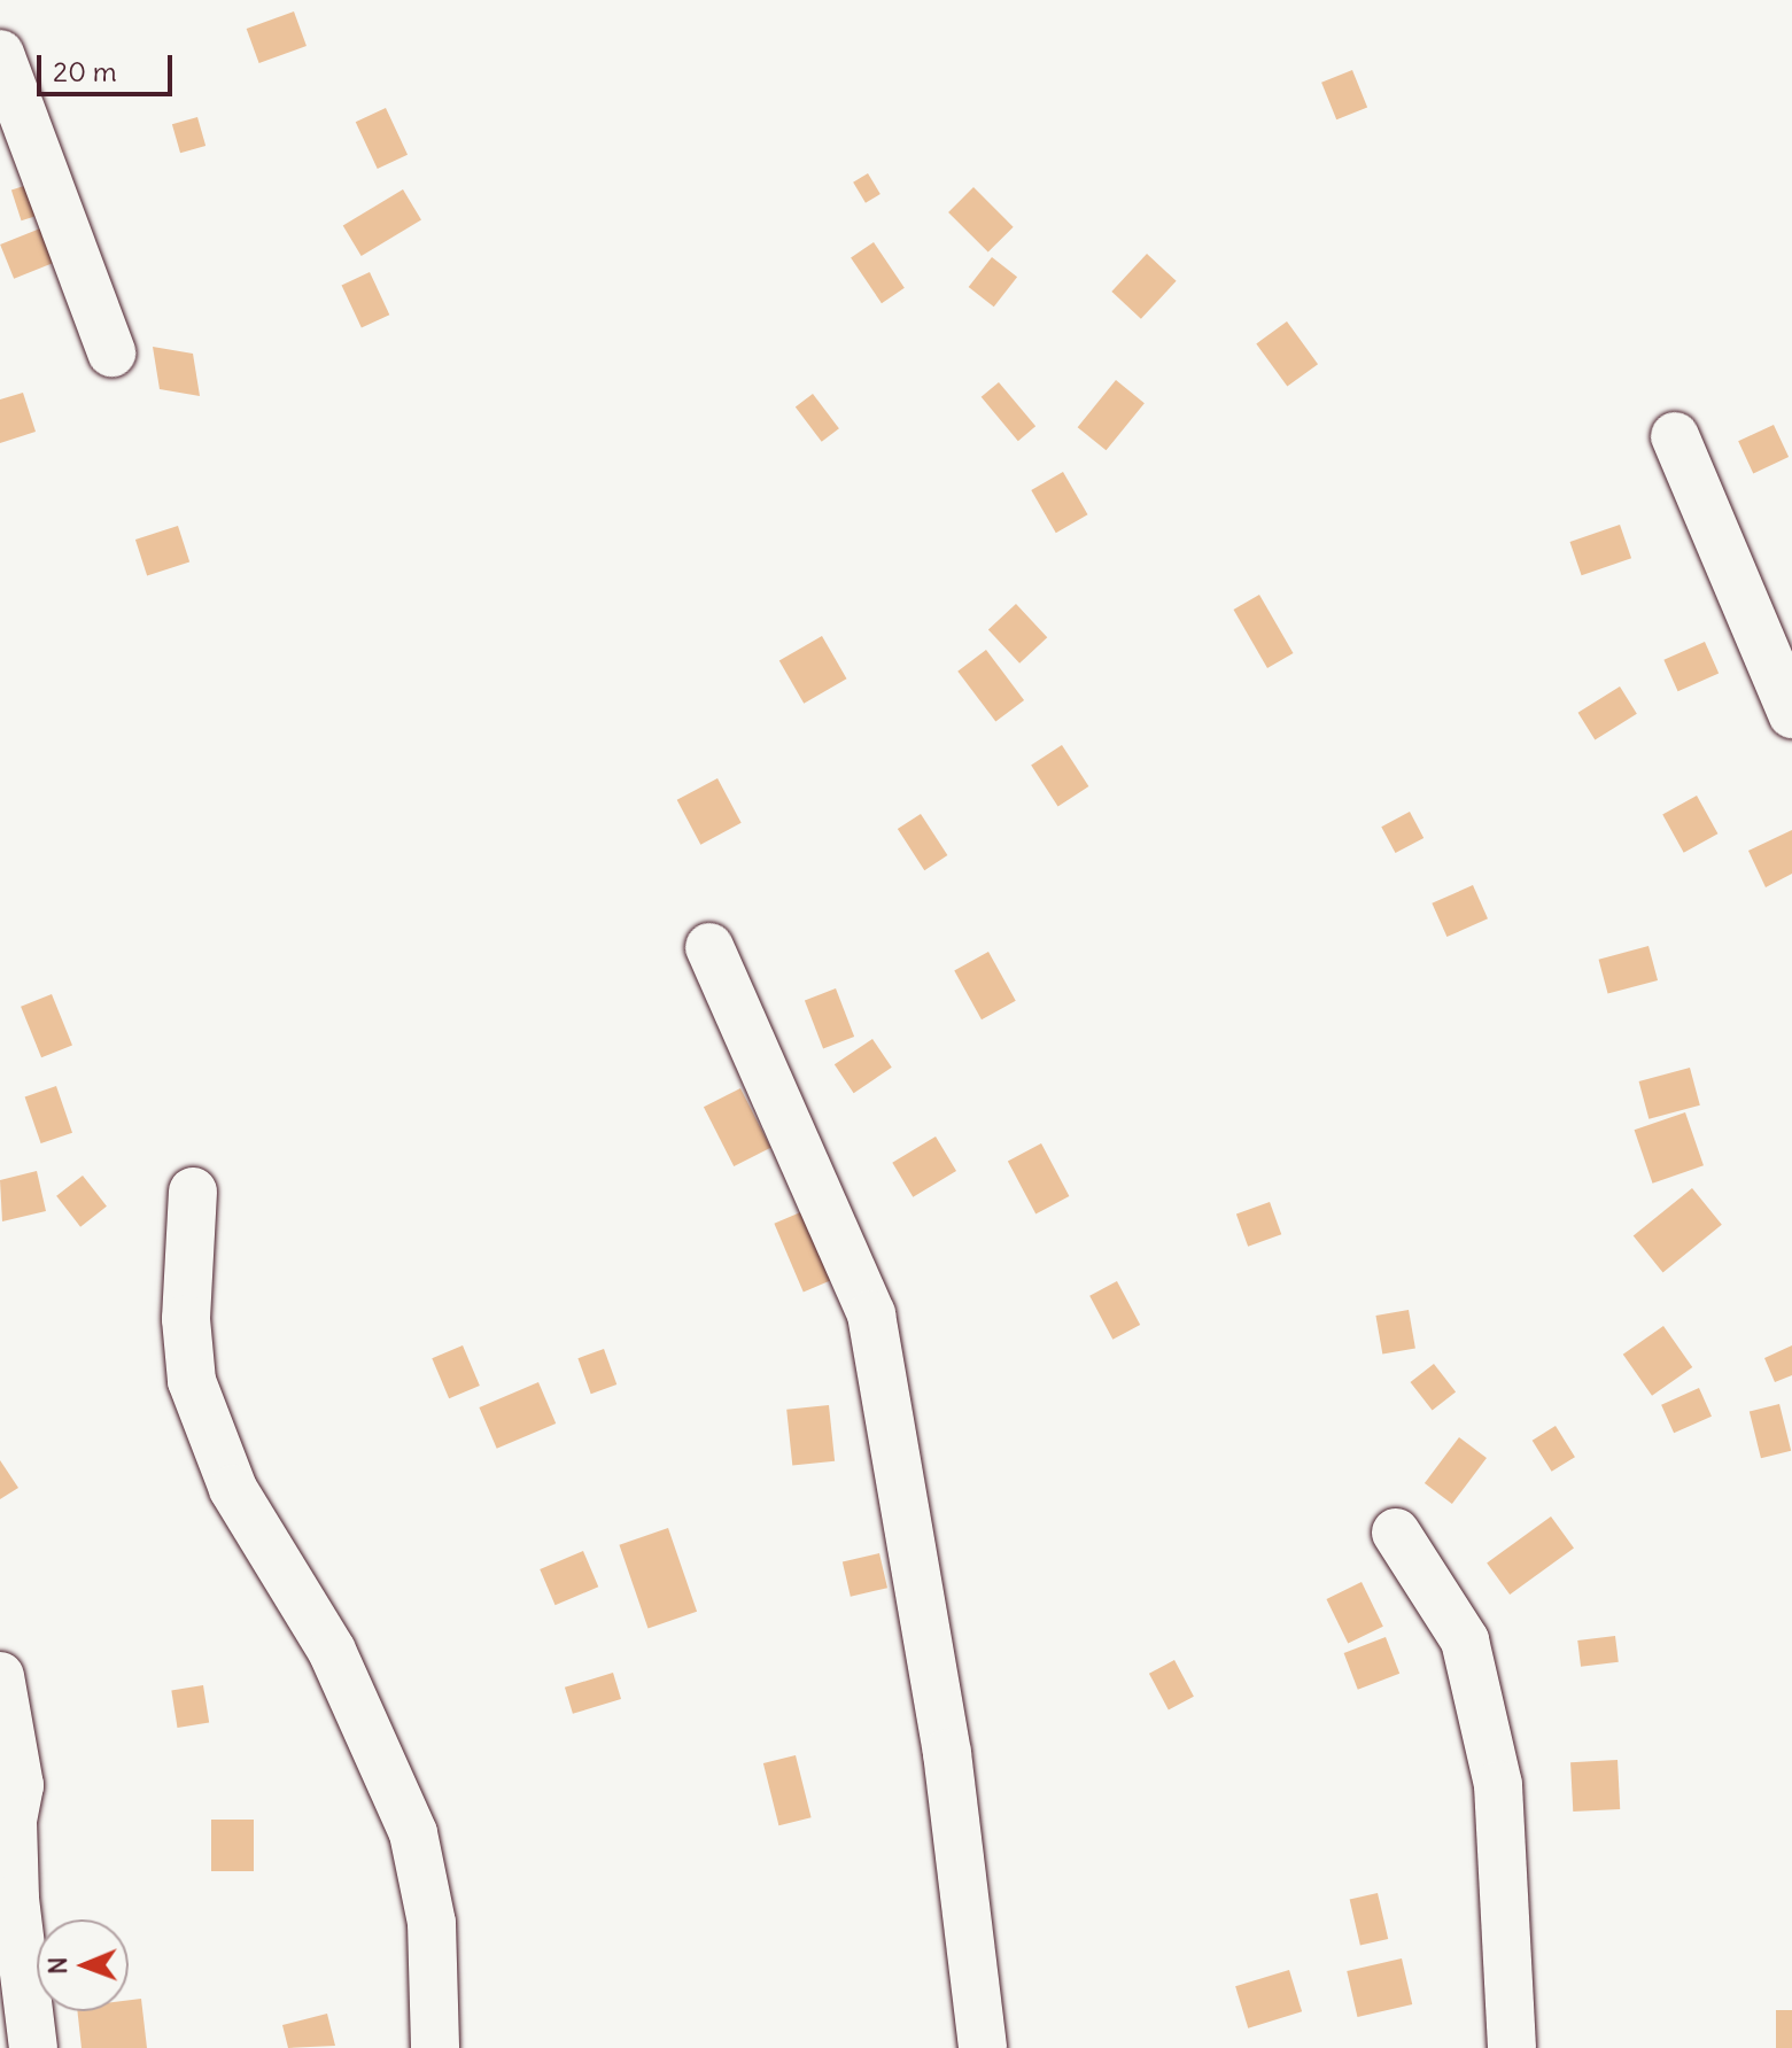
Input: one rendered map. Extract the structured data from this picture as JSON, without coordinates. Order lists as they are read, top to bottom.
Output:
{
  "scale_bar": "20 m",
  "north": "left"
}
